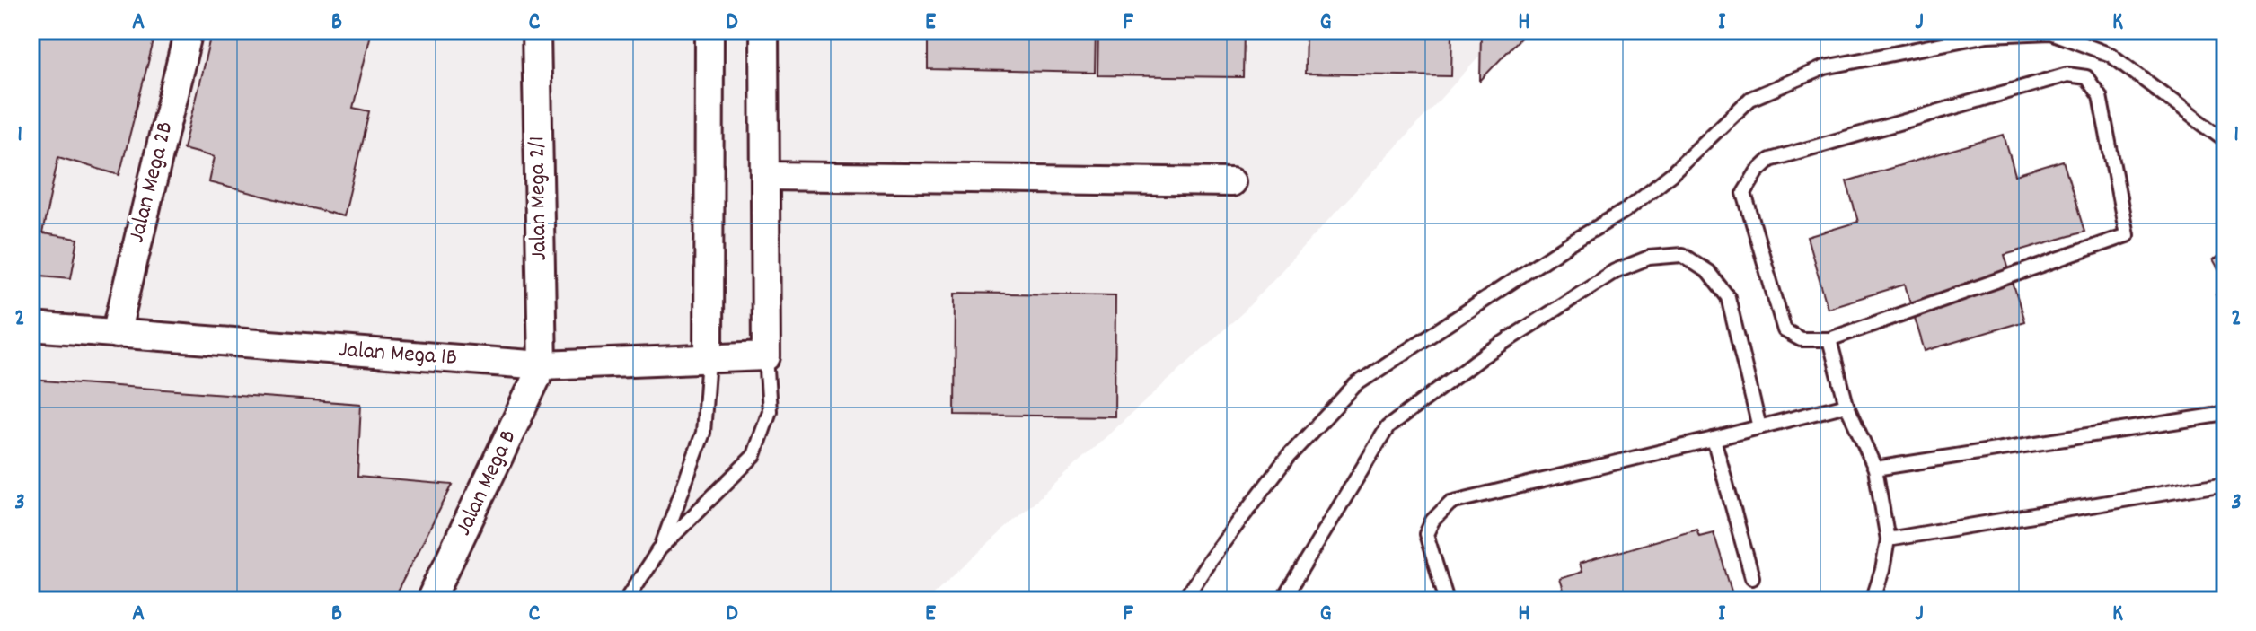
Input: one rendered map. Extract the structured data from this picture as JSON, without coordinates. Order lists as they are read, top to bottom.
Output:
{
  "streets": {
    "street": [
      "Jalan Mega 2B",
      "Jalan Mega 2/1",
      "Jalan Mega 1B",
      "Jalan Mega B"
    ]
  },
  "crossings": [
    ["Jalan Mega 2B", "Jalan Mega 1B"],
    ["Jalan Mega 2/1", "Jalan Mega 1B"],
    ["Jalan Mega 2/1", "Jalan Mega B"],
    ["Jalan Mega 1B", "Jalan Mega B"]
  ],
  "grid": {
    "columns": [
      "A",
      "B",
      "C",
      "D",
      "E",
      "F",
      "G",
      "H",
      "I",
      "J",
      "K"
    ],
    "rows": ["1", "2", "3"]
  }
}
